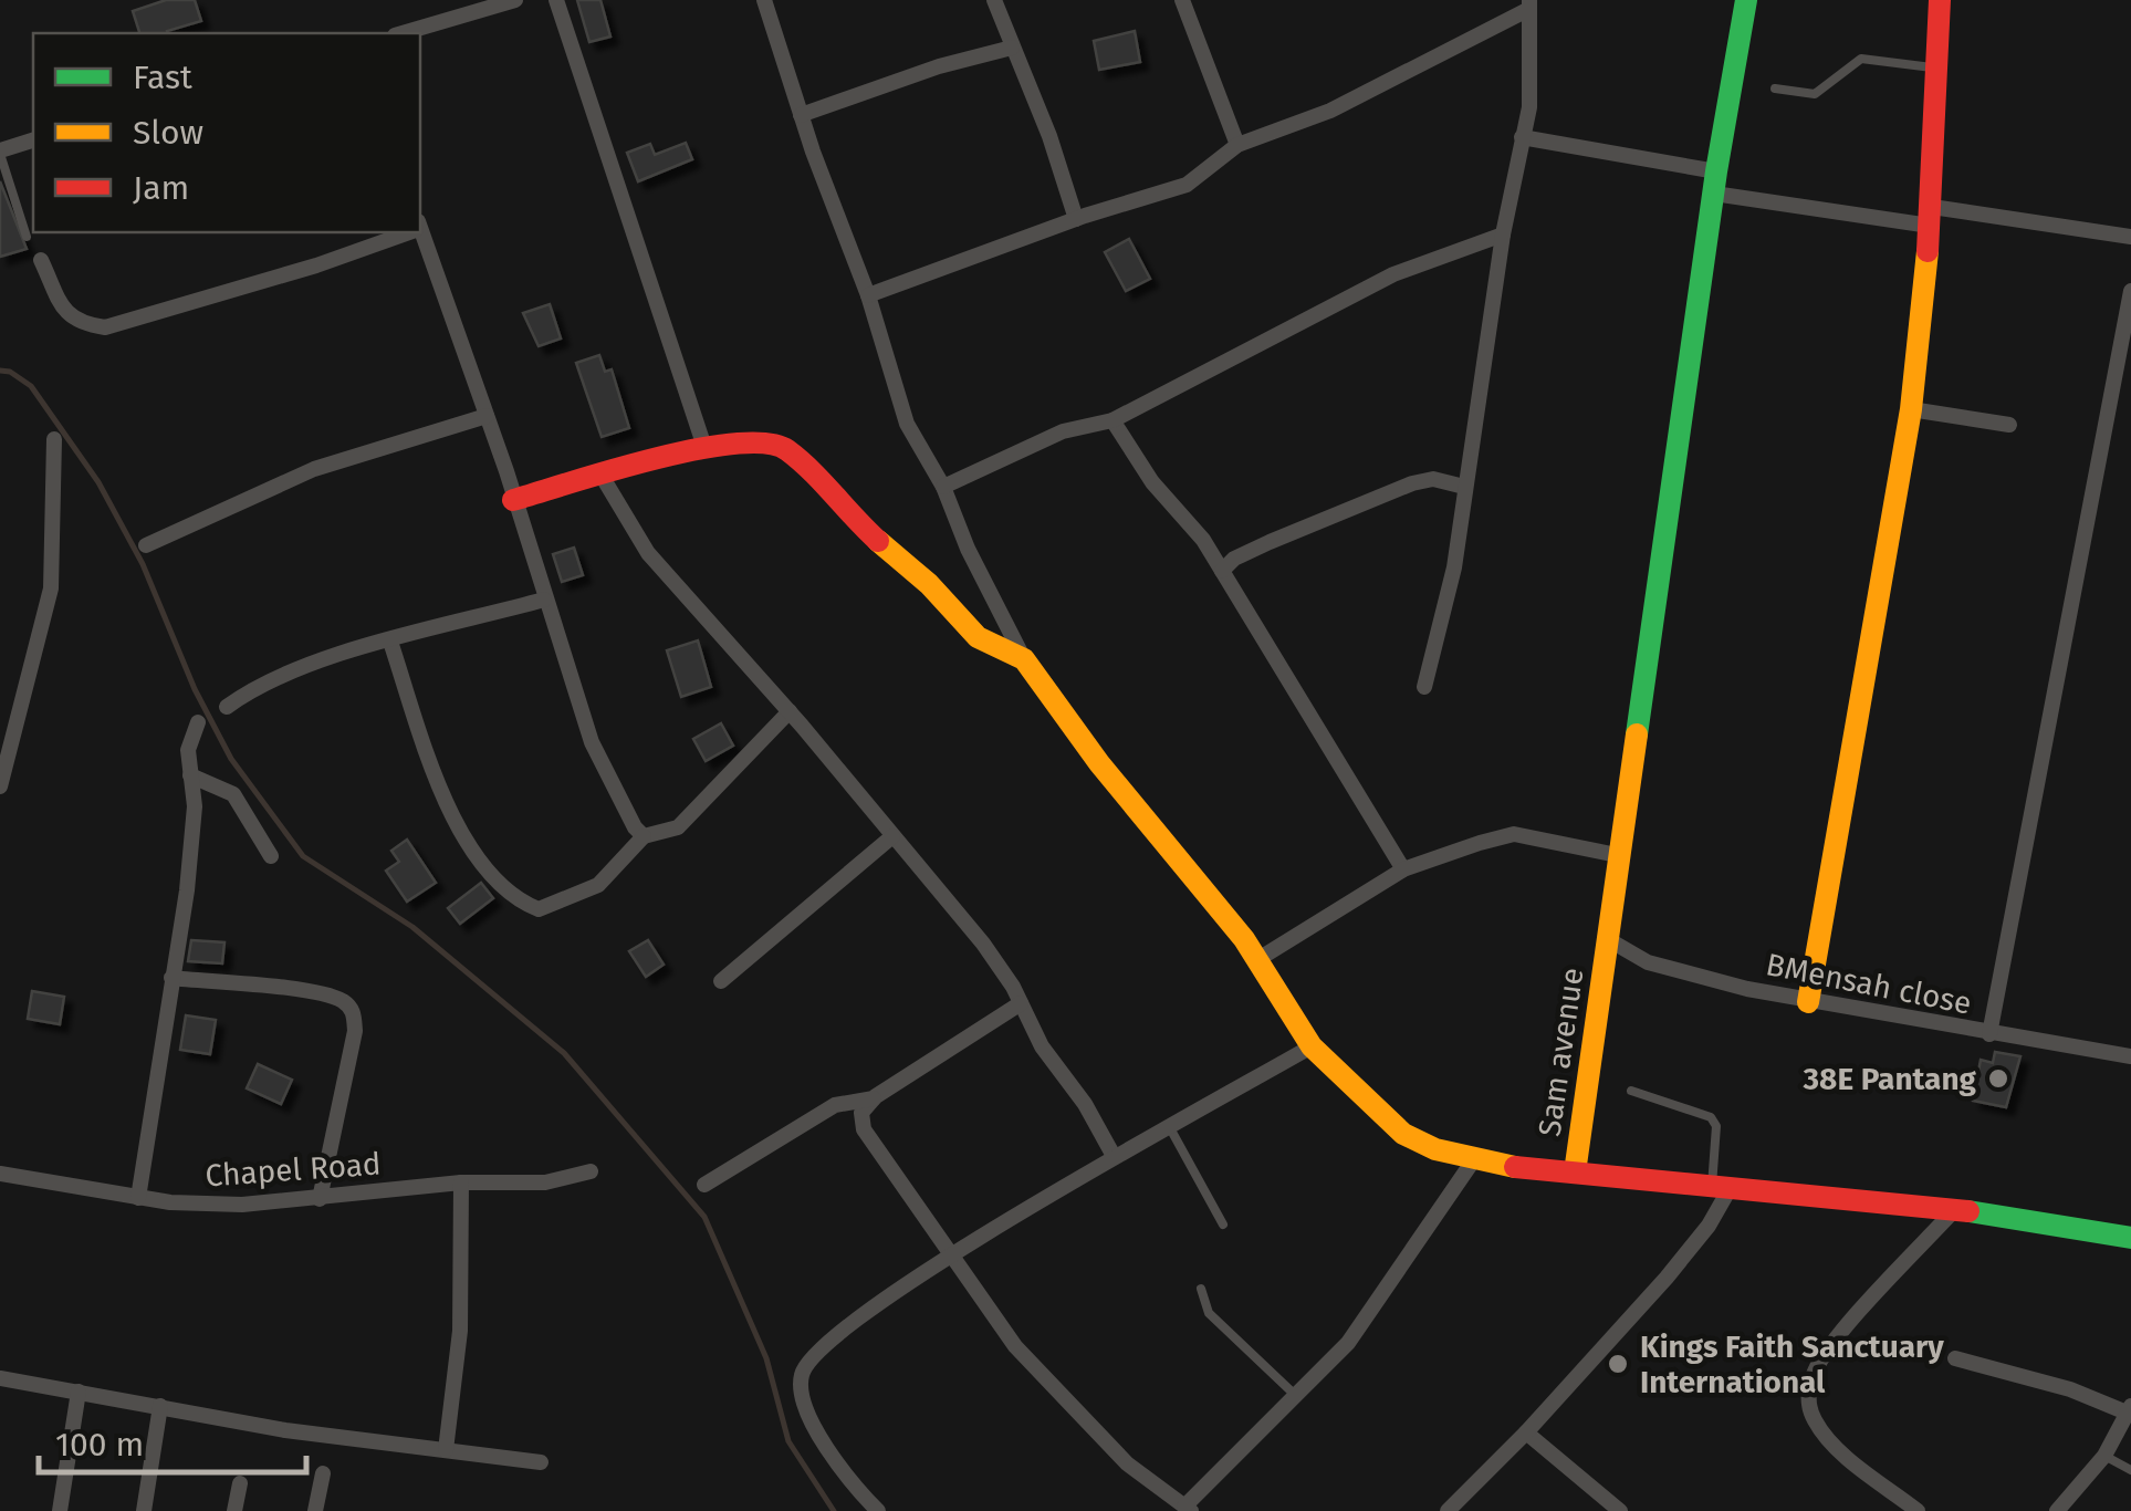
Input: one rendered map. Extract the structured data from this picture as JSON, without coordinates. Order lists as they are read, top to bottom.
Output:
{
  "streets": {
    "street": ["BMensah close", "Sam avenue", "Chapel Road"]
  },
  "crossings": [
    ["BMensah close", "Sam avenue"]
  ],
  "places": ["38E Pantang", "Kings Faith Sanctuary International"],
  "legend": ["Fast", "Slow", "Jam"],
  "scale_bar": "100 m"
}
